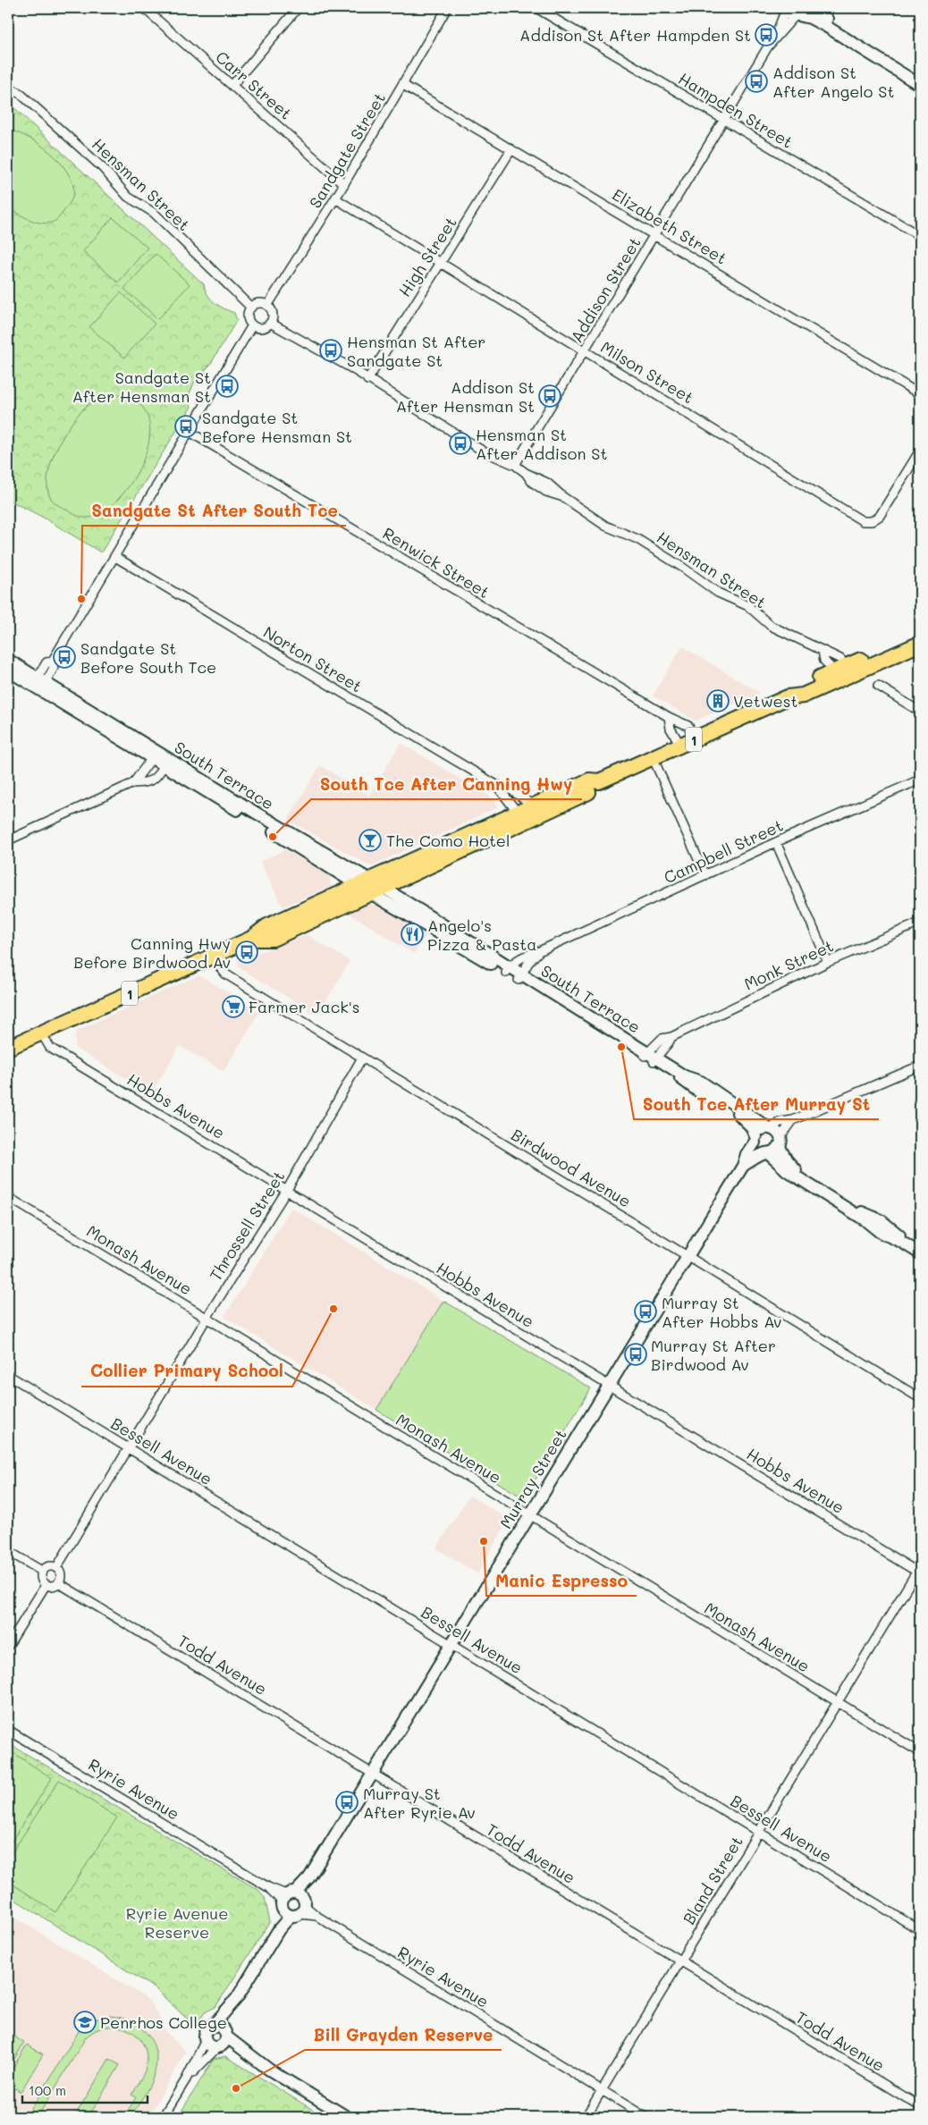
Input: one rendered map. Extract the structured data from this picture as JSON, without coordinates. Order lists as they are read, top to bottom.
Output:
{
  "streets": {
    "highway": ["1"],
    "main road": ["South Terrace", "Murray Street"],
    "street": [
      "Carr Street",
      "Hampden Street",
      "Sandgate Street",
      "Hensman Street",
      "Elizabeth Street",
      "High Street",
      "Addison Street",
      "Milson Street",
      "Renwick Street",
      "Norton Street",
      "Campbell Street",
      "Monk Street",
      "Hobbs Avenue",
      "Birdwood Avenue",
      "Throssell Street",
      "Monash Avenue",
      "Bessell Avenue",
      "Todd Avenue",
      "Ryrie Avenue",
      "Bland Street"
    ]
  },
  "crossings": [
    ["Carr Street", "Sandgate Street"],
    ["Hampden Street", "Addison Street"],
    ["Sandgate Street", "Hensman Street"],
    ["Sandgate Street", "Elizabeth Street"],
    ["Sandgate Street", "Milson Street"],
    ["Hensman Street", "High Street"],
    ["Hensman Street", "Addison Street"],
    ["Hensman Street", "1"],
    ["Elizabeth Street", "High Street"],
    ["Elizabeth Street", "Addison Street"],
    ["High Street", "Milson Street"],
    ["Addison Street", "Milson Street"],
    ["Renwick Street", "1"],
    ["Norton Street", "1"],
    ["1", "South Terrace"],
    ["1", "Hobbs Avenue"],
    ["1", "Birdwood Avenue"],
    ["South Terrace", "Campbell Street"],
    ["South Terrace", "Monk Street"],
    ["South Terrace", "Murray Street"],
    ["Hobbs Avenue", "Throssell Street"],
    ["Hobbs Avenue", "Murray Street"],
    ["Hobbs Avenue", "Bland Street"],
    ["Birdwood Avenue", "Throssell Street"],
    ["Birdwood Avenue", "Murray Street"],
    ["Throssell Street", "Monash Avenue"],
    ["Throssell Street", "Bessell Avenue"],
    ["Throssell Street", "Todd Avenue"],
    ["Monash Avenue", "Murray Street"],
    ["Monash Avenue", "Bland Street"],
    ["Bessell Avenue", "Murray Street"],
    ["Bessell Avenue", "Bland Street"],
    ["Murray Street", "Todd Avenue"],
    ["Murray Street", "Ryrie Avenue"],
    ["Todd Avenue", "Bland Street"],
    ["Ryrie Avenue", "Bland Street"]
  ],
  "parks": ["Ryrie Avenue Reserve"],
  "places": {
    "bus stop": [
      "Addison St After Hampden St",
      "Addison St After Angelo St",
      "Hensman St After Sandgate St",
      "Sandgate St After Hensman St",
      "Addison St After Hensman St",
      "Sandgate St Before Hensman St",
      "Hensman St After Addison St",
      "Sandgate St Before South Tce",
      "Canning Hwy Before Birdwood Av",
      "Murray St After Hobbs Av",
      "Murray St After Birdwood Av",
      "Murray St After Ryrie Av"
    ],
    "other": [
      "Sandgate St After South Tce",
      "South Tce After Canning Hwy",
      "South Tce After Murray St",
      "Collier Primary School",
      "Manic Espresso",
      "Bill Grayden Reserve"
    ],
    "building": ["Vetwest"],
    "bar": ["The Como Hotel"],
    "restaurant": ["Angelo's Pizza & Pasta"],
    "supermarket": ["Farmer Jack's"],
    "school or university": ["Penrhos College"]
  },
  "scale_bar": "100 m"
}
